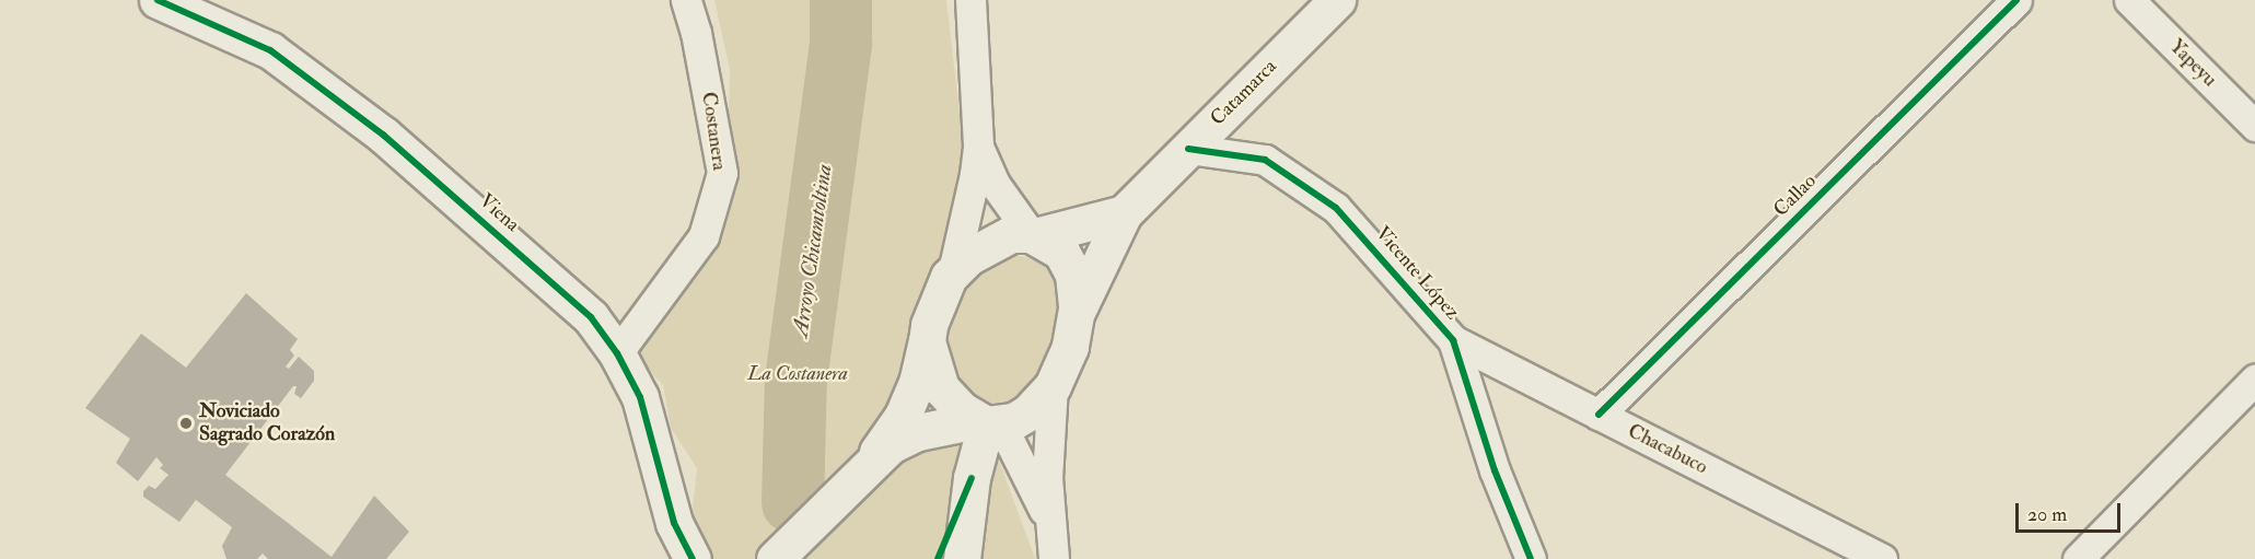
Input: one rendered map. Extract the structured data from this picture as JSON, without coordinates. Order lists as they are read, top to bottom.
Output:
{
  "streets": {
    "street": [
      "Yapeyu",
      "Catamarca",
      "Costanera",
      "Callao",
      "Viena",
      "Vicente López",
      "Chacabuco"
    ]
  },
  "crossings": [
    ["Catamarca", "Vicente López"],
    ["Costanera", "Viena"],
    ["Callao", "Chacabuco"],
    ["Vicente López", "Chacabuco"]
  ],
  "water": ["Arroyo Chicamtoltina"],
  "parks": ["La Costanera"],
  "places": ["Noviciado Sagrado Corazón"],
  "scale_bar": "20 m"
}
